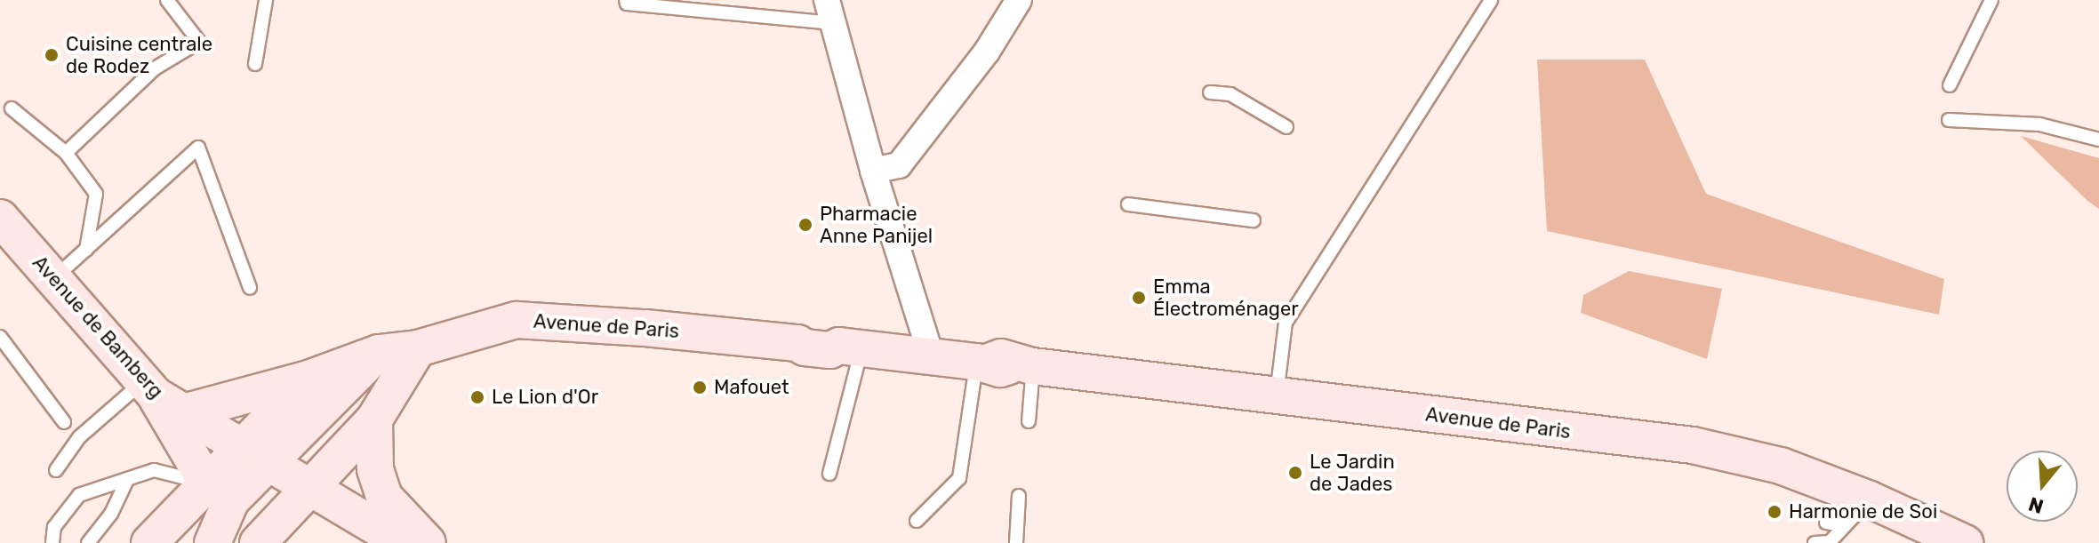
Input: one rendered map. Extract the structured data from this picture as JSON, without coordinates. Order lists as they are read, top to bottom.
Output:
{
  "streets": {
    "main road": ["Avenue de Paris", "Avenue de Bamberg"]
  },
  "crossings": [
    ["Avenue de Paris", "Avenue de Bamberg"]
  ],
  "places": [
    "Cuisine centrale de Rodez",
    "Pharmacie Anne Panijel",
    "Emma Électroménager",
    "Mafouet",
    "Le Lion d'Or",
    "Le Jardin de Jades",
    "Harmonie de Soi"
  ],
  "north": "bottom"
}
